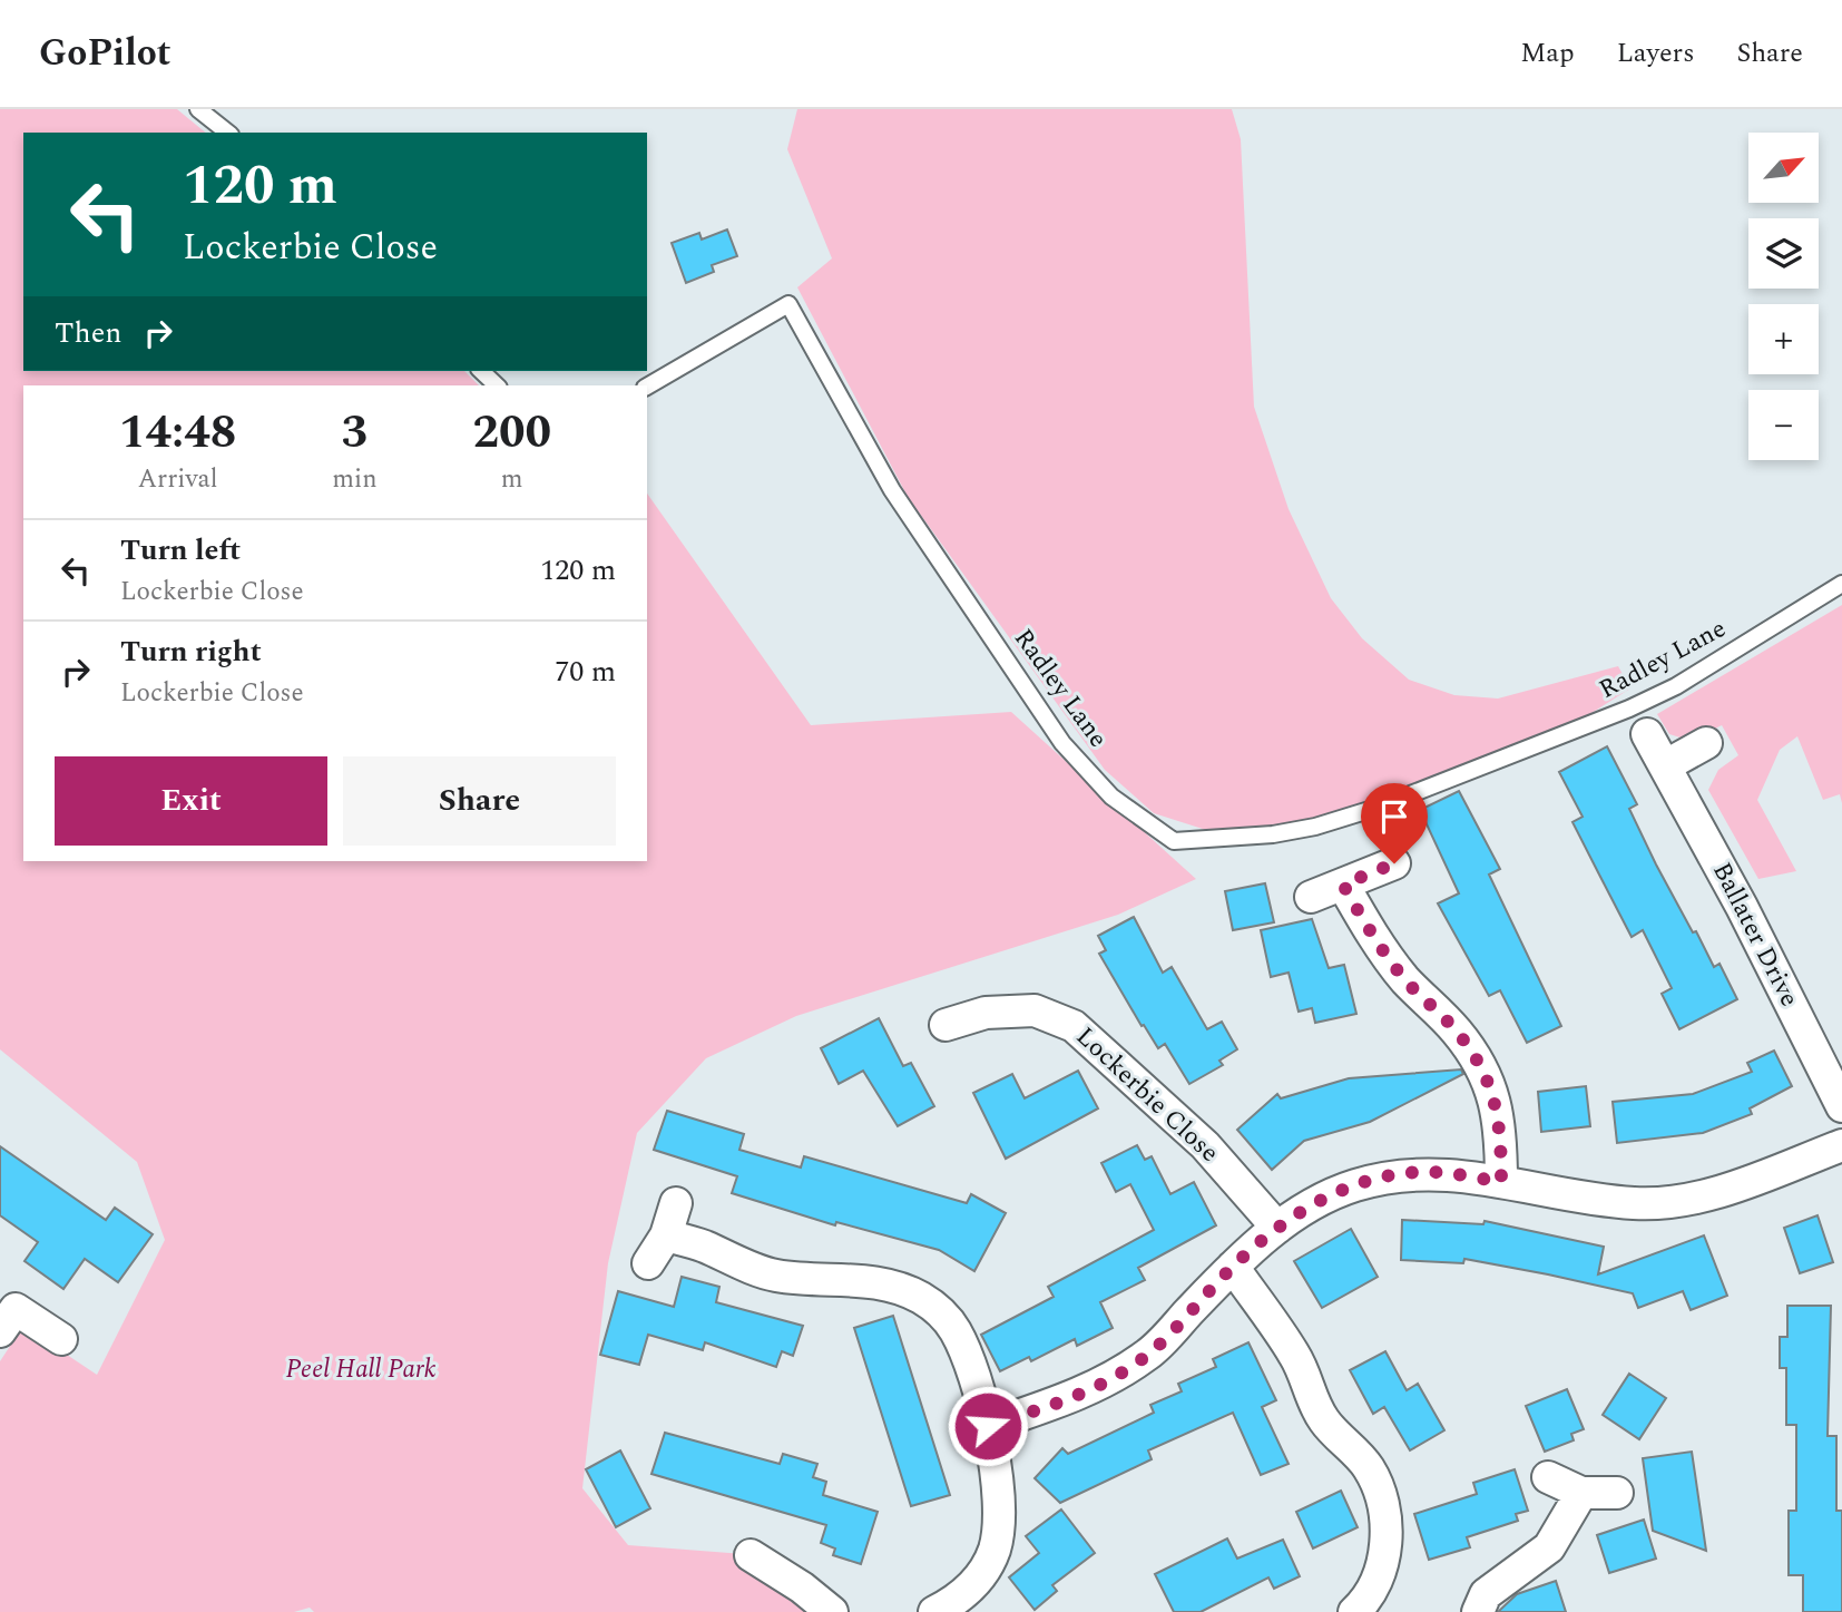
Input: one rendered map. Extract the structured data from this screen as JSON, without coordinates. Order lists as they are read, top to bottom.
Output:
{
  "streets": {
    "street": ["Ballater Drive", "Lockerbie Close"],
    "lane": ["Radley Lane"]
  },
  "parks": ["Peel Hall Park"],
  "north": "top right",
  "page": {
    "header": "GoPilot",
    "nav": ["Map", "Layers", "Share"],
    "map_buttons": ["+", "−"],
    "turn": ["120 m", "Lockerbie Close"],
    "then": "Then",
    "eta": [
      "14:48",
      "Arrival",
      "3",
      "min",
      "200",
      "m"
    ],
    "list": [
      {
        "name": "Turn left",
        "note": "Lockerbie Close",
        "value": "120 m"
      },
      {
        "name": "Turn right",
        "note": "Lockerbie Close",
        "value": "70 m"
      }
    ],
    "buttons": ["Exit", "Share"]
  }
}
